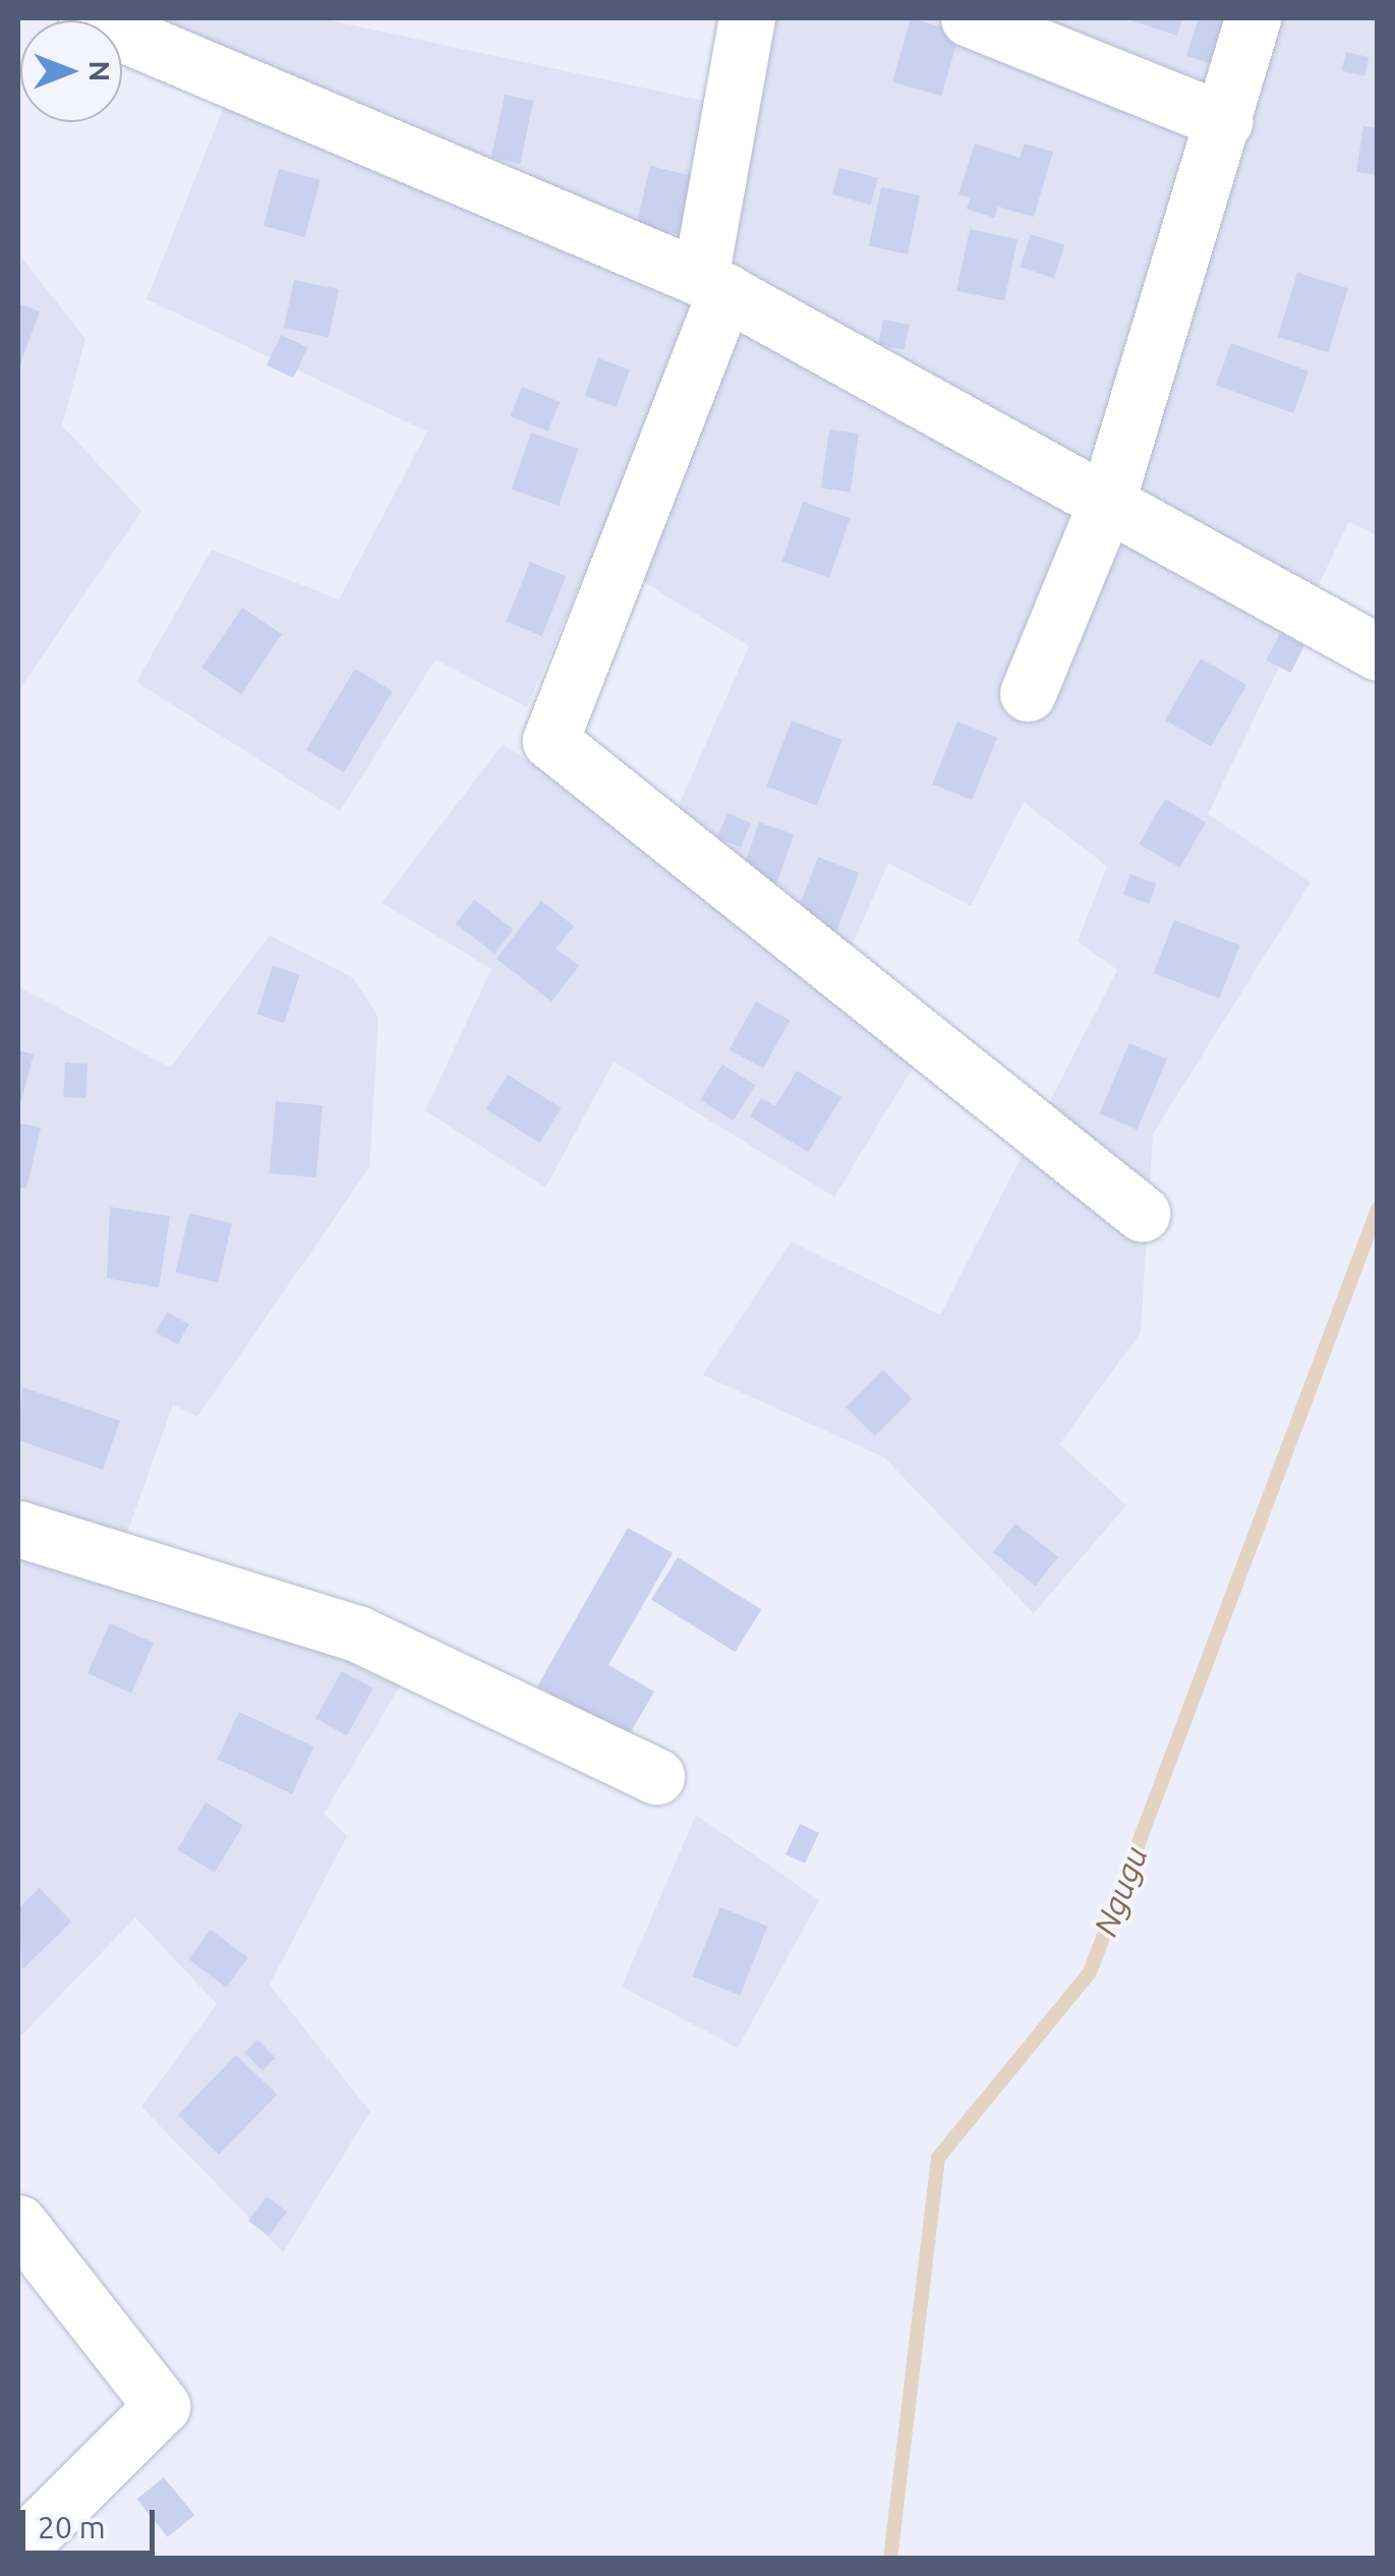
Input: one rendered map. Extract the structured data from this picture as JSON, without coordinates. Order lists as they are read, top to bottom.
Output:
{
  "water": ["Ngugu"],
  "scale_bar": "20 m",
  "north": "right"
}
